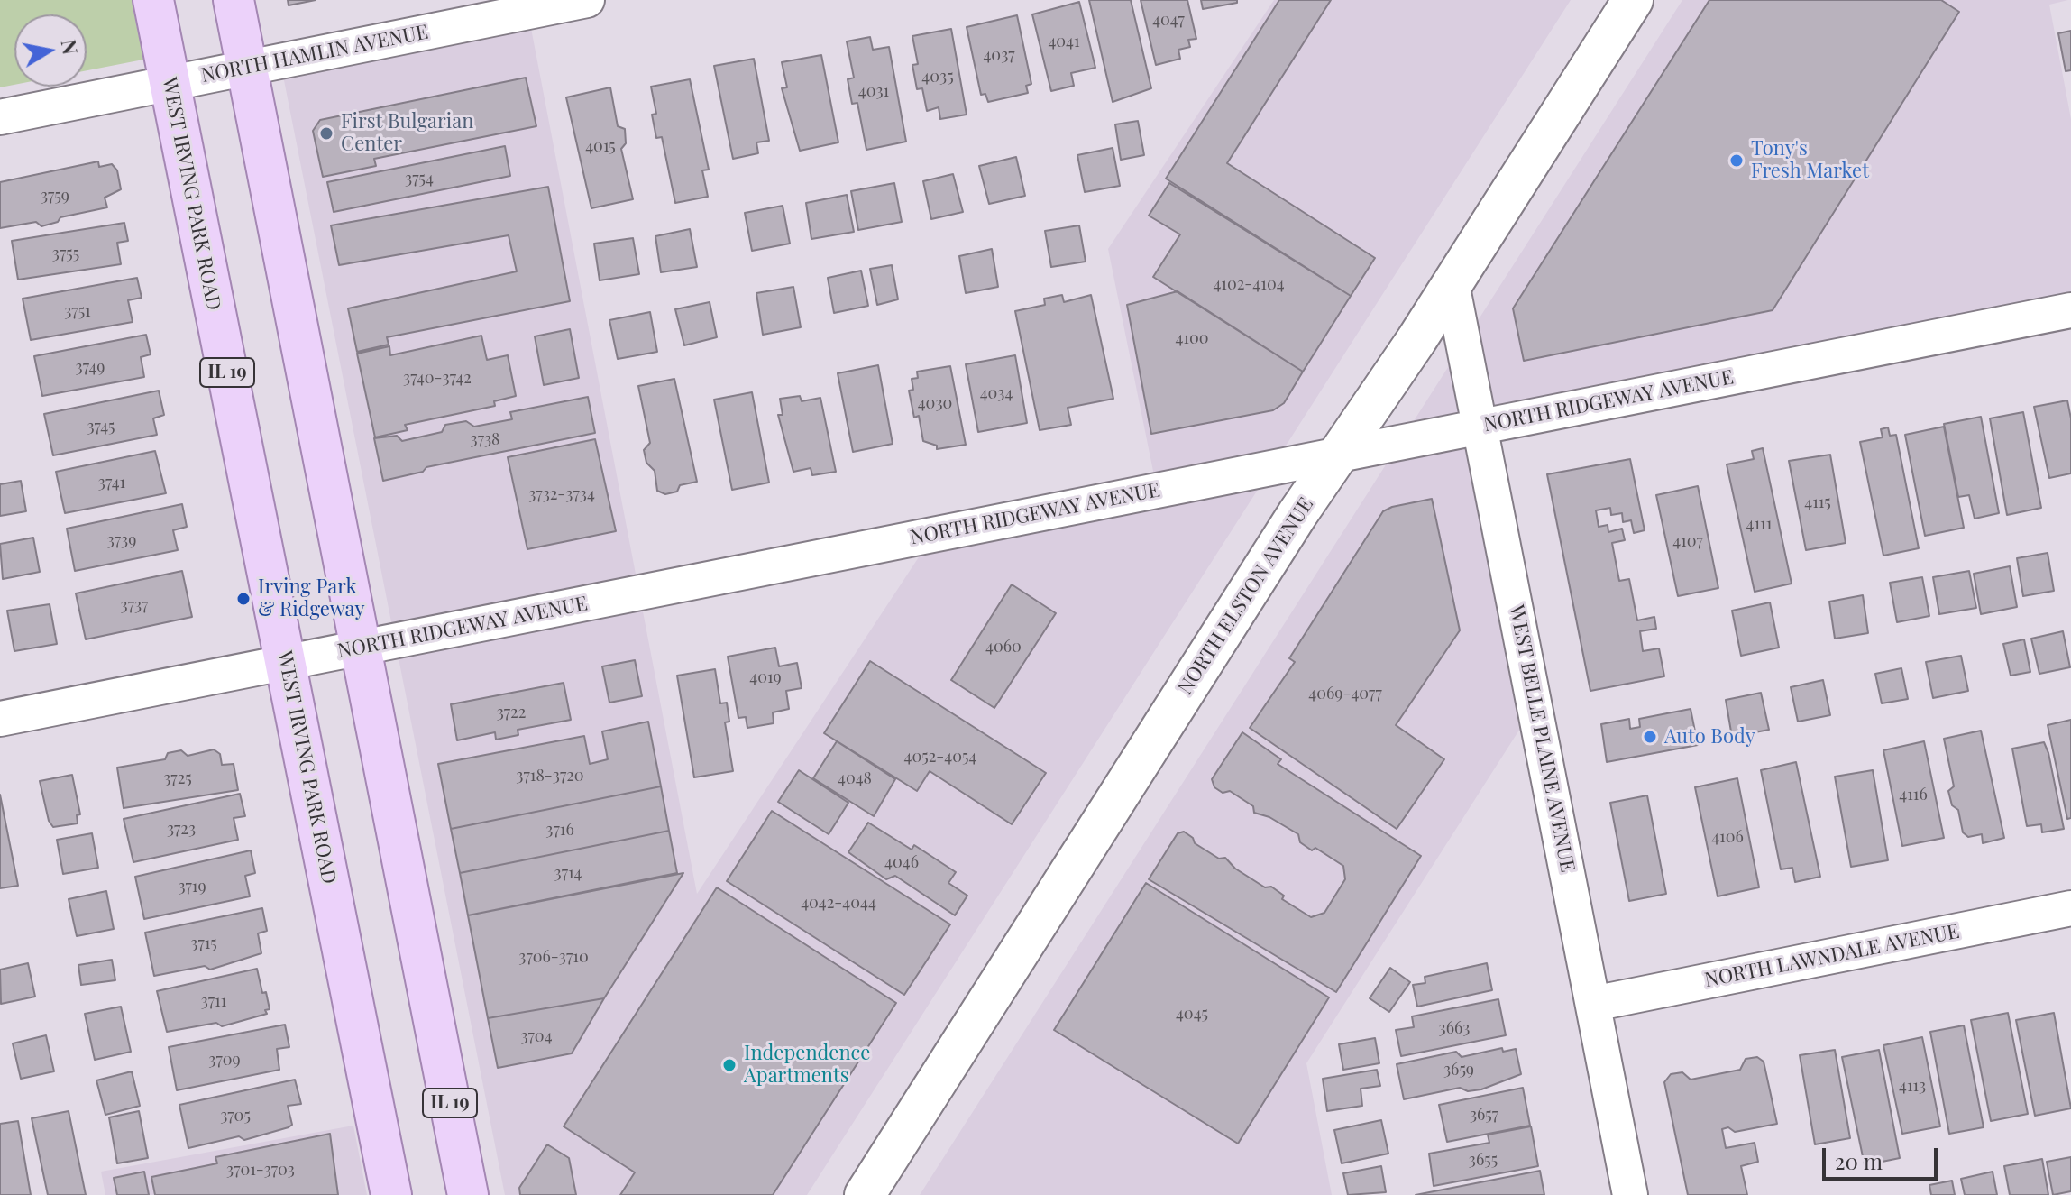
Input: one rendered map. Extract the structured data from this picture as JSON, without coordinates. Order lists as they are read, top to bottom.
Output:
{
  "streets": {
    "main road": ["WEST IRVING PARK ROAD", "IL 19", "NORTH ELSTON AVENUE"],
    "street": [
      "NORTH HAMLIN AVENUE",
      "NORTH RIDGEWAY AVENUE",
      "WEST BELLE PLAINE AVENUE",
      "NORTH LAWNDALE AVENUE"
    ]
  },
  "crossings": [
    ["NORTH HAMLIN AVENUE", "WEST IRVING PARK ROAD"],
    ["NORTH HAMLIN AVENUE", "IL 19"],
    ["WEST IRVING PARK ROAD", "NORTH RIDGEWAY AVENUE"],
    ["IL 19", "NORTH RIDGEWAY AVENUE"],
    ["NORTH RIDGEWAY AVENUE", "NORTH ELSTON AVENUE"],
    ["NORTH RIDGEWAY AVENUE", "WEST BELLE PLAINE AVENUE"],
    ["NORTH ELSTON AVENUE", "WEST BELLE PLAINE AVENUE"],
    ["WEST BELLE PLAINE AVENUE", "NORTH LAWNDALE AVENUE"]
  ],
  "places": [
    "First Bulgarian Center",
    "Tony's Fresh Market",
    "Irving Park & Ridgeway",
    "Auto Body",
    "Independence Apartments"
  ],
  "house_numbers": [
    "4047",
    "4041",
    "4037",
    "4035",
    "4031",
    "4015",
    "3754",
    "3759",
    "3755",
    "4102-4104",
    "3751",
    "4100",
    "3749",
    "3740-3742",
    "4034",
    "4030",
    "3745",
    "3738",
    "3741",
    "3732-3734",
    "4115",
    "4111",
    "3739",
    "4107",
    "3737",
    "4060",
    "4019",
    "4069-4077",
    "3722",
    "4052-4054",
    "3718-3720",
    "3725",
    "4048",
    "4116",
    "3723",
    "3716",
    "4106",
    "4046",
    "3714",
    "3719",
    "4042-4044",
    "3715",
    "3706-3710",
    "3711",
    "4045",
    "3663",
    "3704",
    "3709",
    "3659",
    "4113",
    "3657",
    "3705",
    "3655",
    "3701-3703"
  ],
  "scale_bar": "20 m",
  "north": "right"
}
